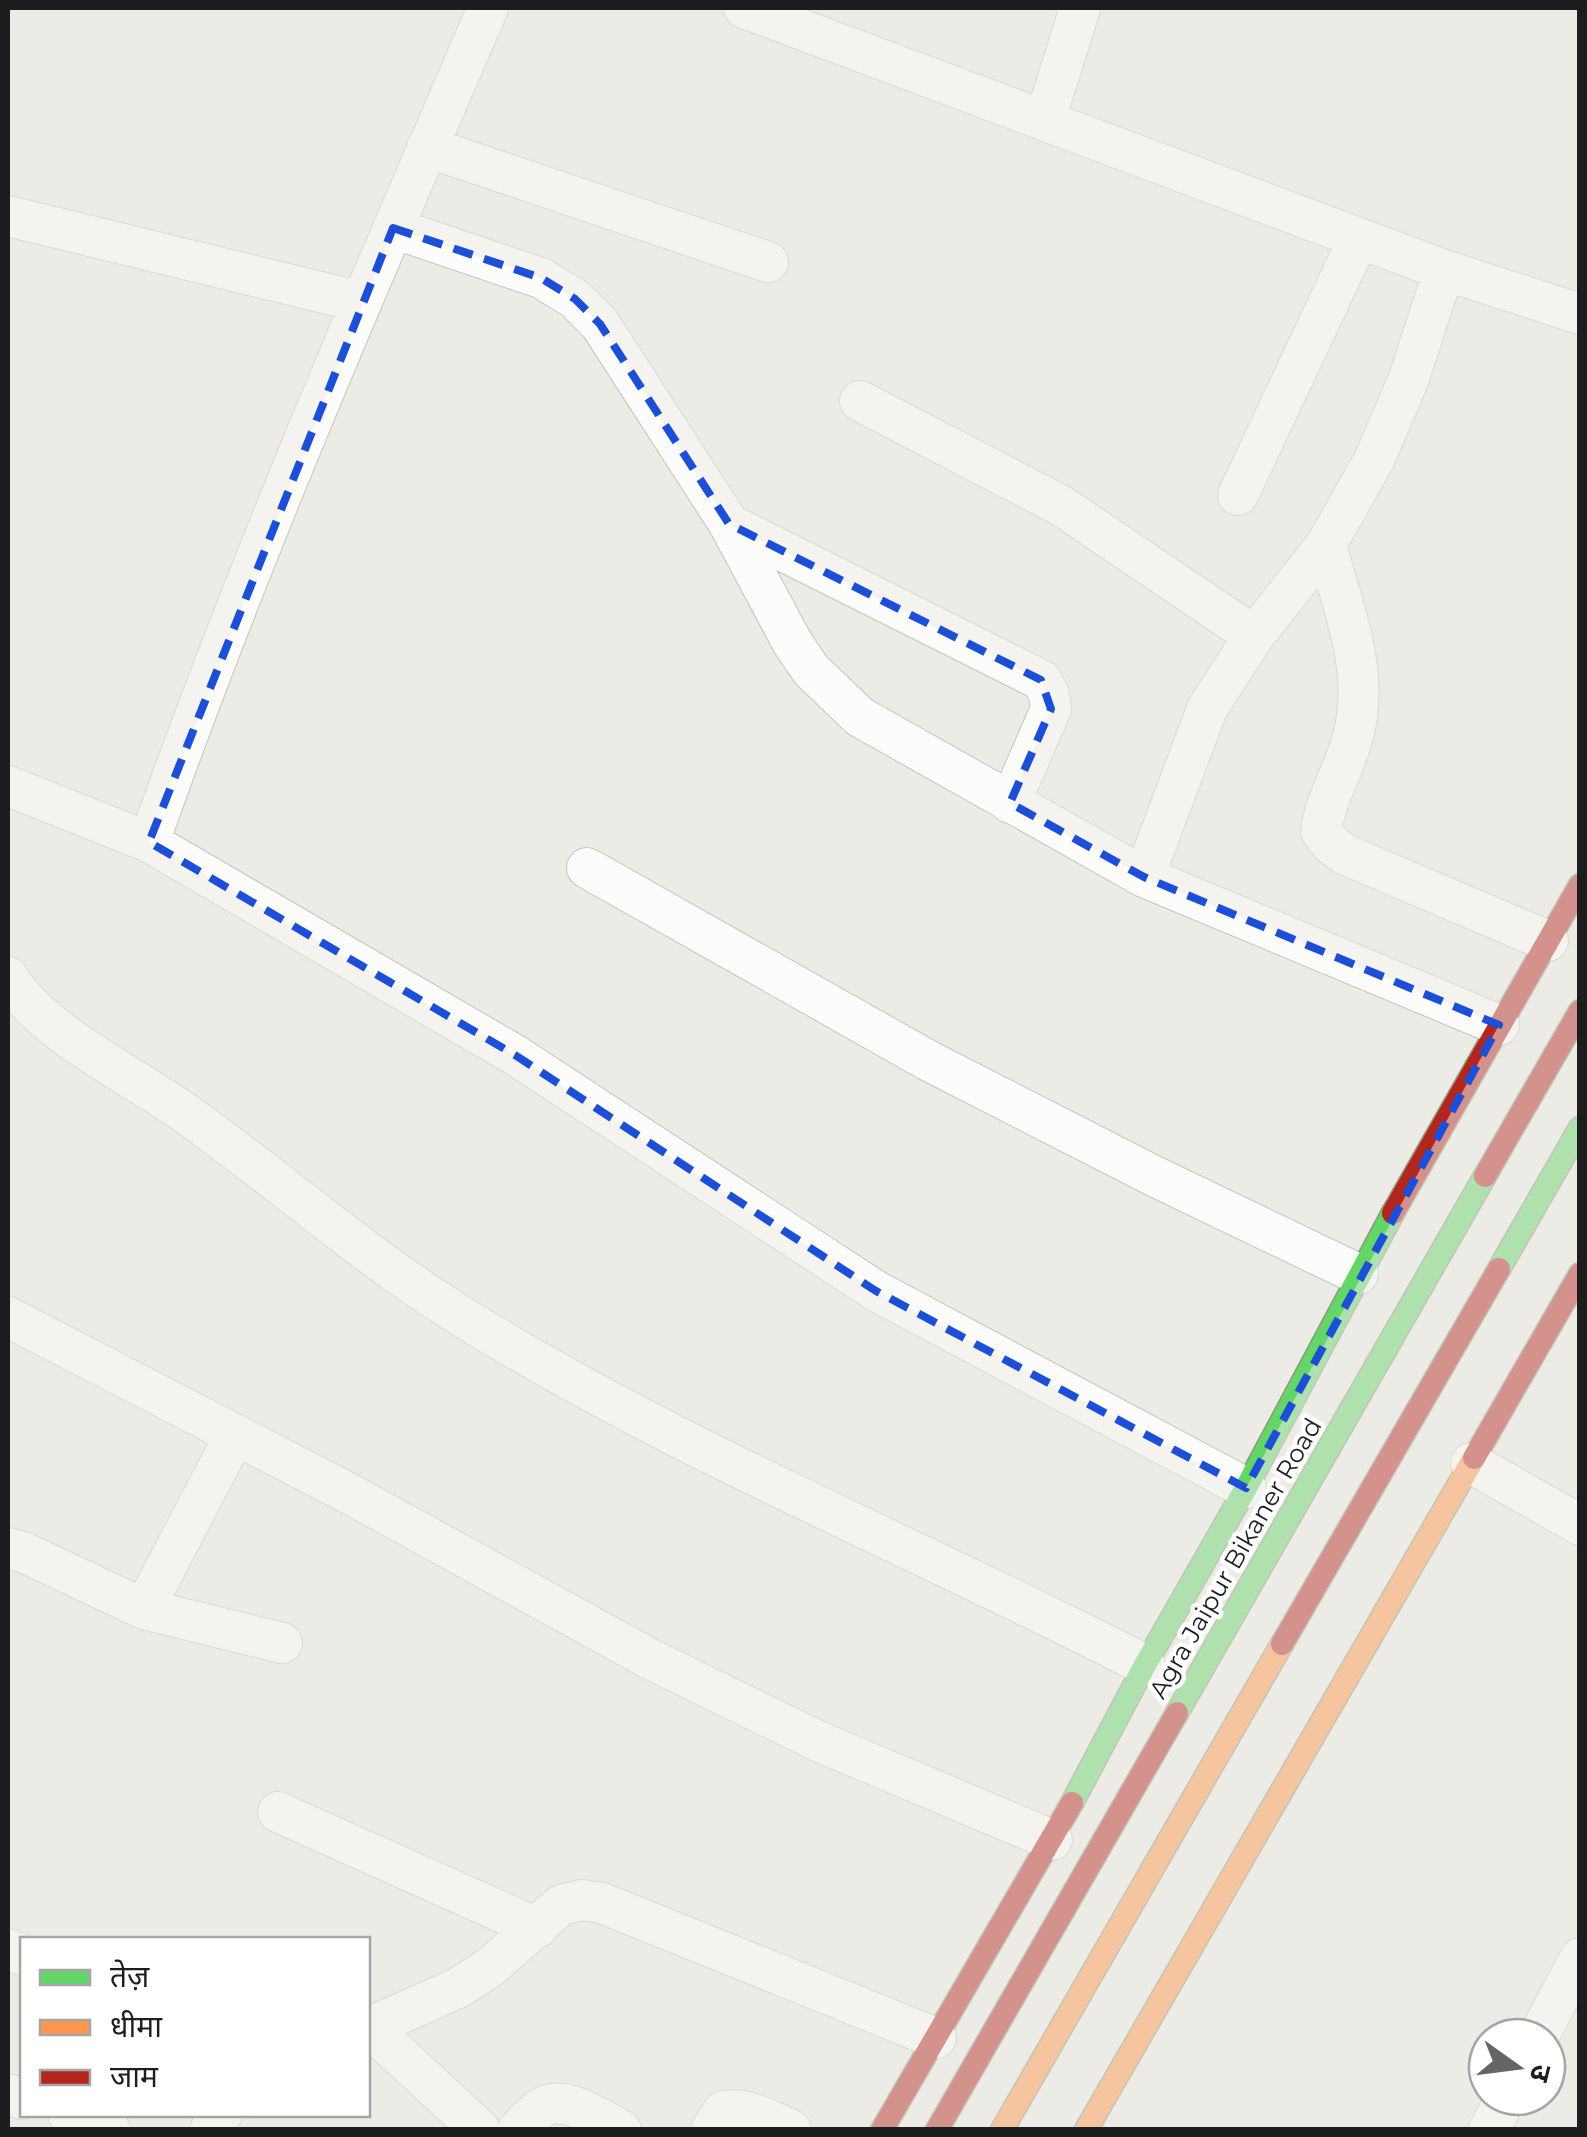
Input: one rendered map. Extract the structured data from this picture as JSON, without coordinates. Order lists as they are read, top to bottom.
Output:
{
  "streets": {
    "main road": ["Agra Jaipur Bikaner Road"]
  },
  "legend": ["तेज़", "धीमा", "जाम"],
  "north": "right"
}
